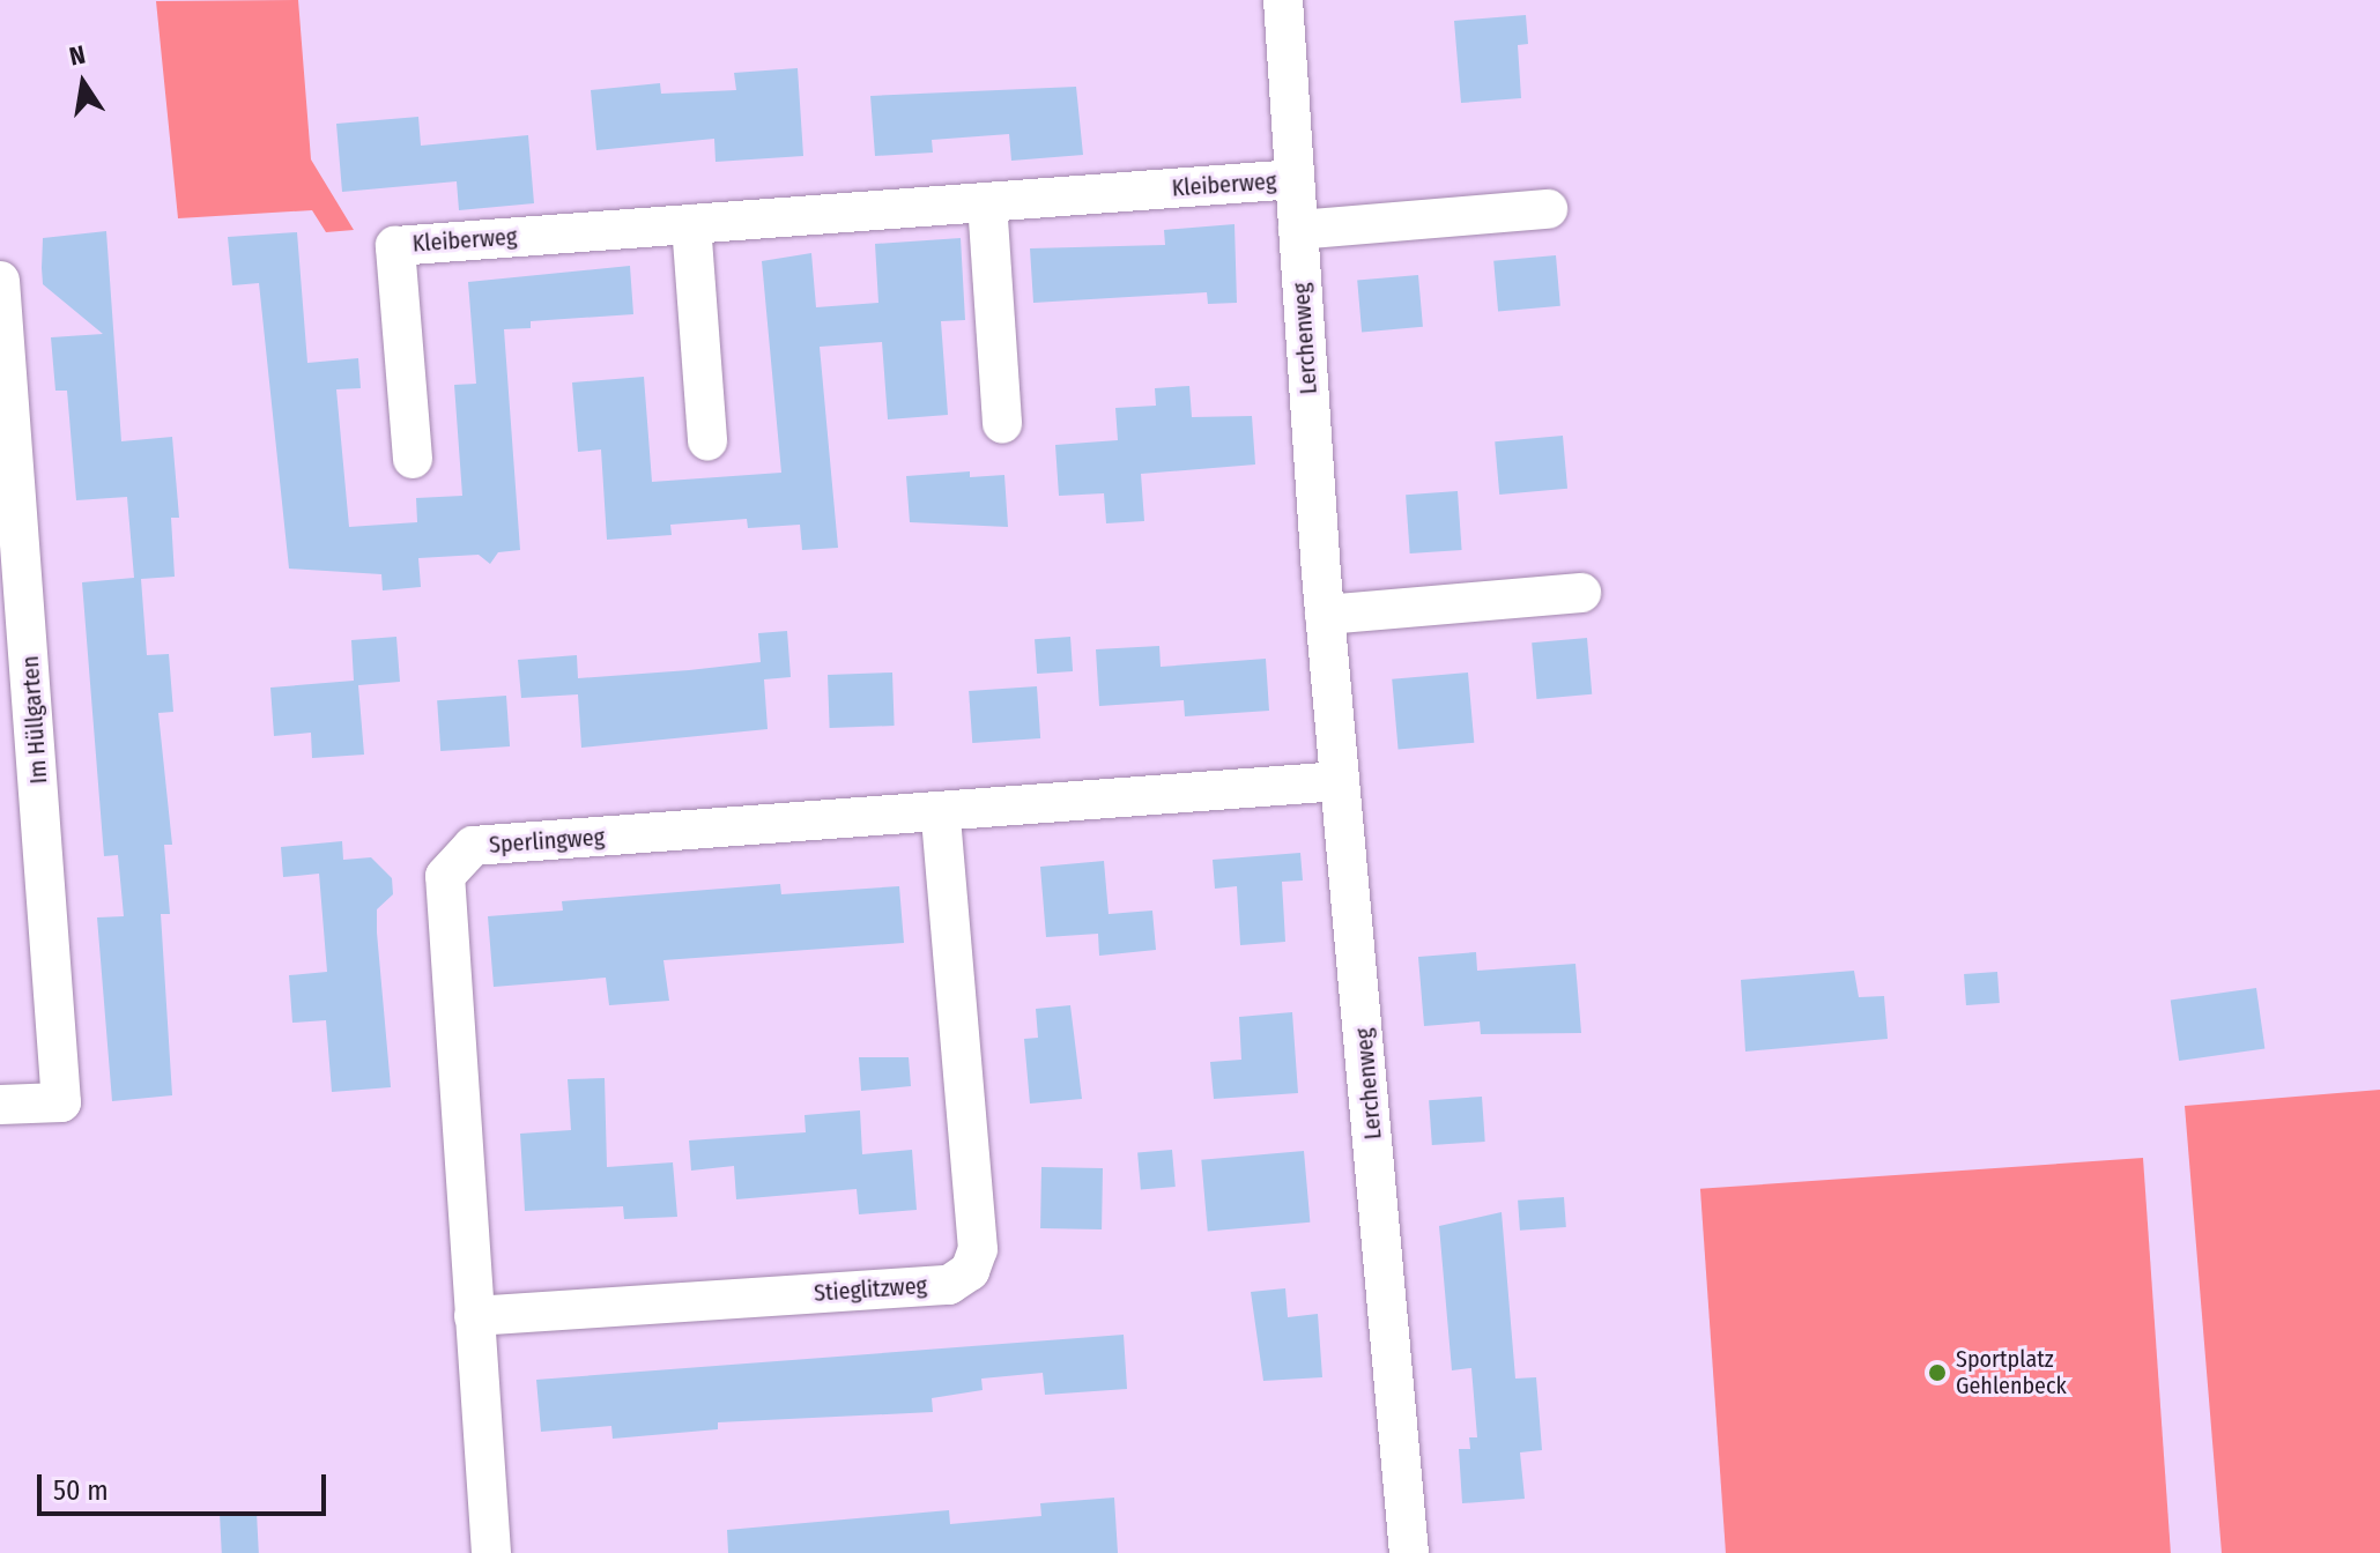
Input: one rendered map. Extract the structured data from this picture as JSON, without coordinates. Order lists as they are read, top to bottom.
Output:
{
  "streets": {
    "street": [
      "Kleiberweg",
      "Lerchenweg",
      "Im Hüllgarten",
      "Sperlingweg",
      "Stieglitzweg"
    ]
  },
  "crossings": [
    ["Kleiberweg", "Lerchenweg"],
    ["Lerchenweg", "Sperlingweg"],
    ["Sperlingweg", "Stieglitzweg"]
  ],
  "places": ["Sportplatz Gehlenbeck"],
  "scale_bar": "50 m",
  "north": "top"
}
